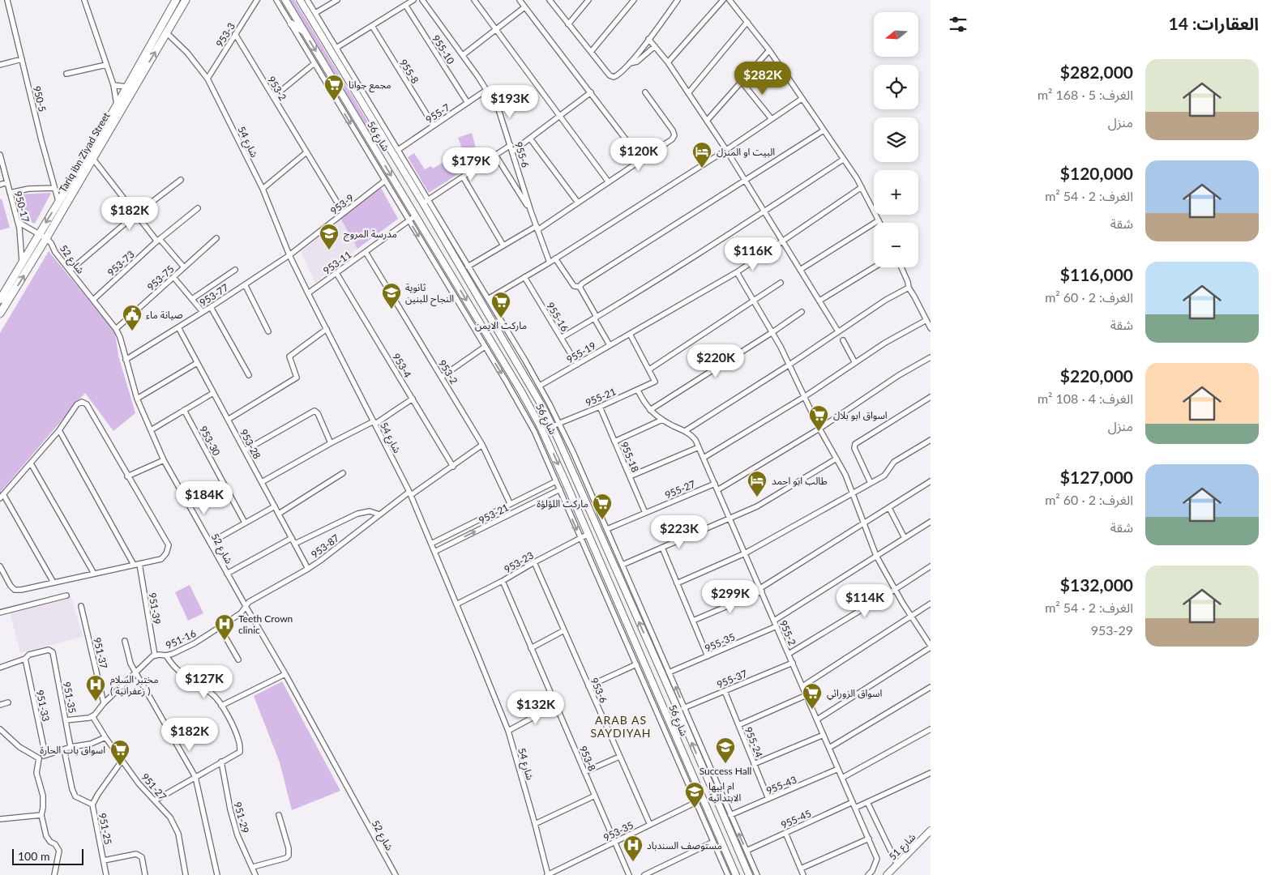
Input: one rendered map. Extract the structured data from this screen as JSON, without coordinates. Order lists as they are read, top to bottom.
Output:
{
  "streets": {
    "main road": ["Tariq ibn Ziyad Street"],
    "street": [
      "953-3",
      "955-10",
      "955-8",
      "953-2",
      "950-5",
      "955-7",
      "شارع 56",
      "شارع 54",
      "955-6",
      "953-9",
      "950-17",
      "شارع 52",
      "953-11",
      "953-73",
      "953-75",
      "953-77",
      "955-16",
      "955-19",
      "953-4",
      "955-21",
      "953-30",
      "953-28",
      "955-18",
      "955-27",
      "953-21",
      "953-87",
      "953-23",
      "951-39",
      "955-2",
      "951-16",
      "955-35",
      "951-37",
      "955-37",
      "953-6",
      "951-35",
      "951-33",
      "955-24",
      "953-8",
      "955-43",
      "951-27",
      "951-29",
      "955-45",
      "951-25",
      "953-35",
      "شارع 51"
    ]
  },
  "crossings": [
    ["953-3", "953-2"],
    ["953-3", "شارع 54"],
    ["955-10", "955-7"],
    ["955-8", "955-7"],
    ["953-2", "953-9"],
    ["953-2", "953-11"],
    ["953-2", "953-21"],
    ["953-2", "953-87"],
    ["950-5", "Tariq ibn Ziyad Street"],
    ["955-7", "955-6"],
    ["شارع 56", "953-11"],
    ["شارع 56", "955-21"],
    ["شارع 56", "953-23"],
    ["شارع 56", "955-37"],
    ["شارع 54", "Tariq ibn Ziyad Street"],
    ["شارع 54", "953-9"],
    ["شارع 54", "953-11"],
    ["شارع 54", "953-77"],
    ["شارع 54", "953-21"],
    ["شارع 54", "953-87"],
    ["شارع 54", "953-23"],
    ["شارع 54", "953-35"],
    ["Tariq ibn Ziyad Street", "950-17"],
    ["Tariq ibn Ziyad Street", "شارع 52"],
    ["953-9", "953-77"],
    ["950-17", "شارع 52"],
    ["شارع 52", "953-73"],
    ["شارع 52", "953-75"],
    ["شارع 52", "953-77"],
    ["شارع 52", "953-87"],
    ["شارع 52", "951-16"],
    ["953-11", "953-4"],
    ["953-77", "953-28"],
    ["955-16", "955-19"],
    ["953-4", "953-87"],
    ["955-21", "955-18"],
    ["955-21", "955-2"],
    ["953-28", "953-87"],
    ["955-18", "955-27"],
    ["955-27", "955-2"],
    ["953-87", "951-16"],
    ["953-23", "953-6"],
    ["953-23", "953-8"],
    ["951-39", "951-16"],
    ["955-2", "955-35"],
    ["955-2", "955-37"],
    ["955-2", "955-43"],
    ["955-2", "955-45"],
    ["951-16", "951-37"],
    ["951-16", "951-27"],
    ["955-37", "955-24"],
    ["953-6", "953-35"],
    ["951-35", "951-33"],
    ["955-24", "955-43"],
    ["953-8", "953-35"]
  ],
  "districts": ["ARAB AS SAYDIYAH"],
  "places": {
    "supermarket": [
      "مجمع جوانا",
      "ماركت الايمن",
      "اسواق ابو بلال",
      "ماركت اللؤلؤة",
      "اسواق الزورائي",
      "اسواق باب الحارة"
    ],
    "hotel": ["البيت او المنزل", "طالب ابو احمد"],
    "school or university": [
      "مدرسة المروج",
      "ثانوية النجاح للبنين",
      "Success Hall",
      "ام ابيها الابتدائية"
    ],
    "public building": ["صيانة ماء"],
    "hospital": ["Teeth Crown clinic", "مختبر السلام ( زعفرانية )", "مستوصف السندباد"]
  },
  "scale_bar": "100 m",
  "north": "left",
  "page": {
    "heading": "العقارات: 14",
    "map_buttons": ["+", "−"],
    "list": [
      {
        "name": "$282,000",
        "note": "الغرف: 5 · 168 m² · منزل"
      },
      {
        "name": "$120,000",
        "note": "الغرف: 2 · 54 m² · شقة"
      },
      {
        "name": "$116,000",
        "note": "الغرف: 2 · 60 m² · شقة"
      },
      {
        "name": "$220,000",
        "note": "الغرف: 4 · 108 m² · منزل"
      },
      {
        "name": "$127,000",
        "note": "الغرف: 2 · 60 m² · شقة"
      },
      {
        "name": "$132,000",
        "note": "الغرف: 2 · 54 m² · 953-29"
      }
    ],
    "price": [
      "$282K",
      "$193K",
      "$120K",
      "$179K",
      "$182K",
      "$116K",
      "$220K",
      "$184K",
      "$223K",
      "$299K",
      "$114K",
      "$127K",
      "$132K",
      "$182K"
    ],
    "scale": "100 m"
  }
}
